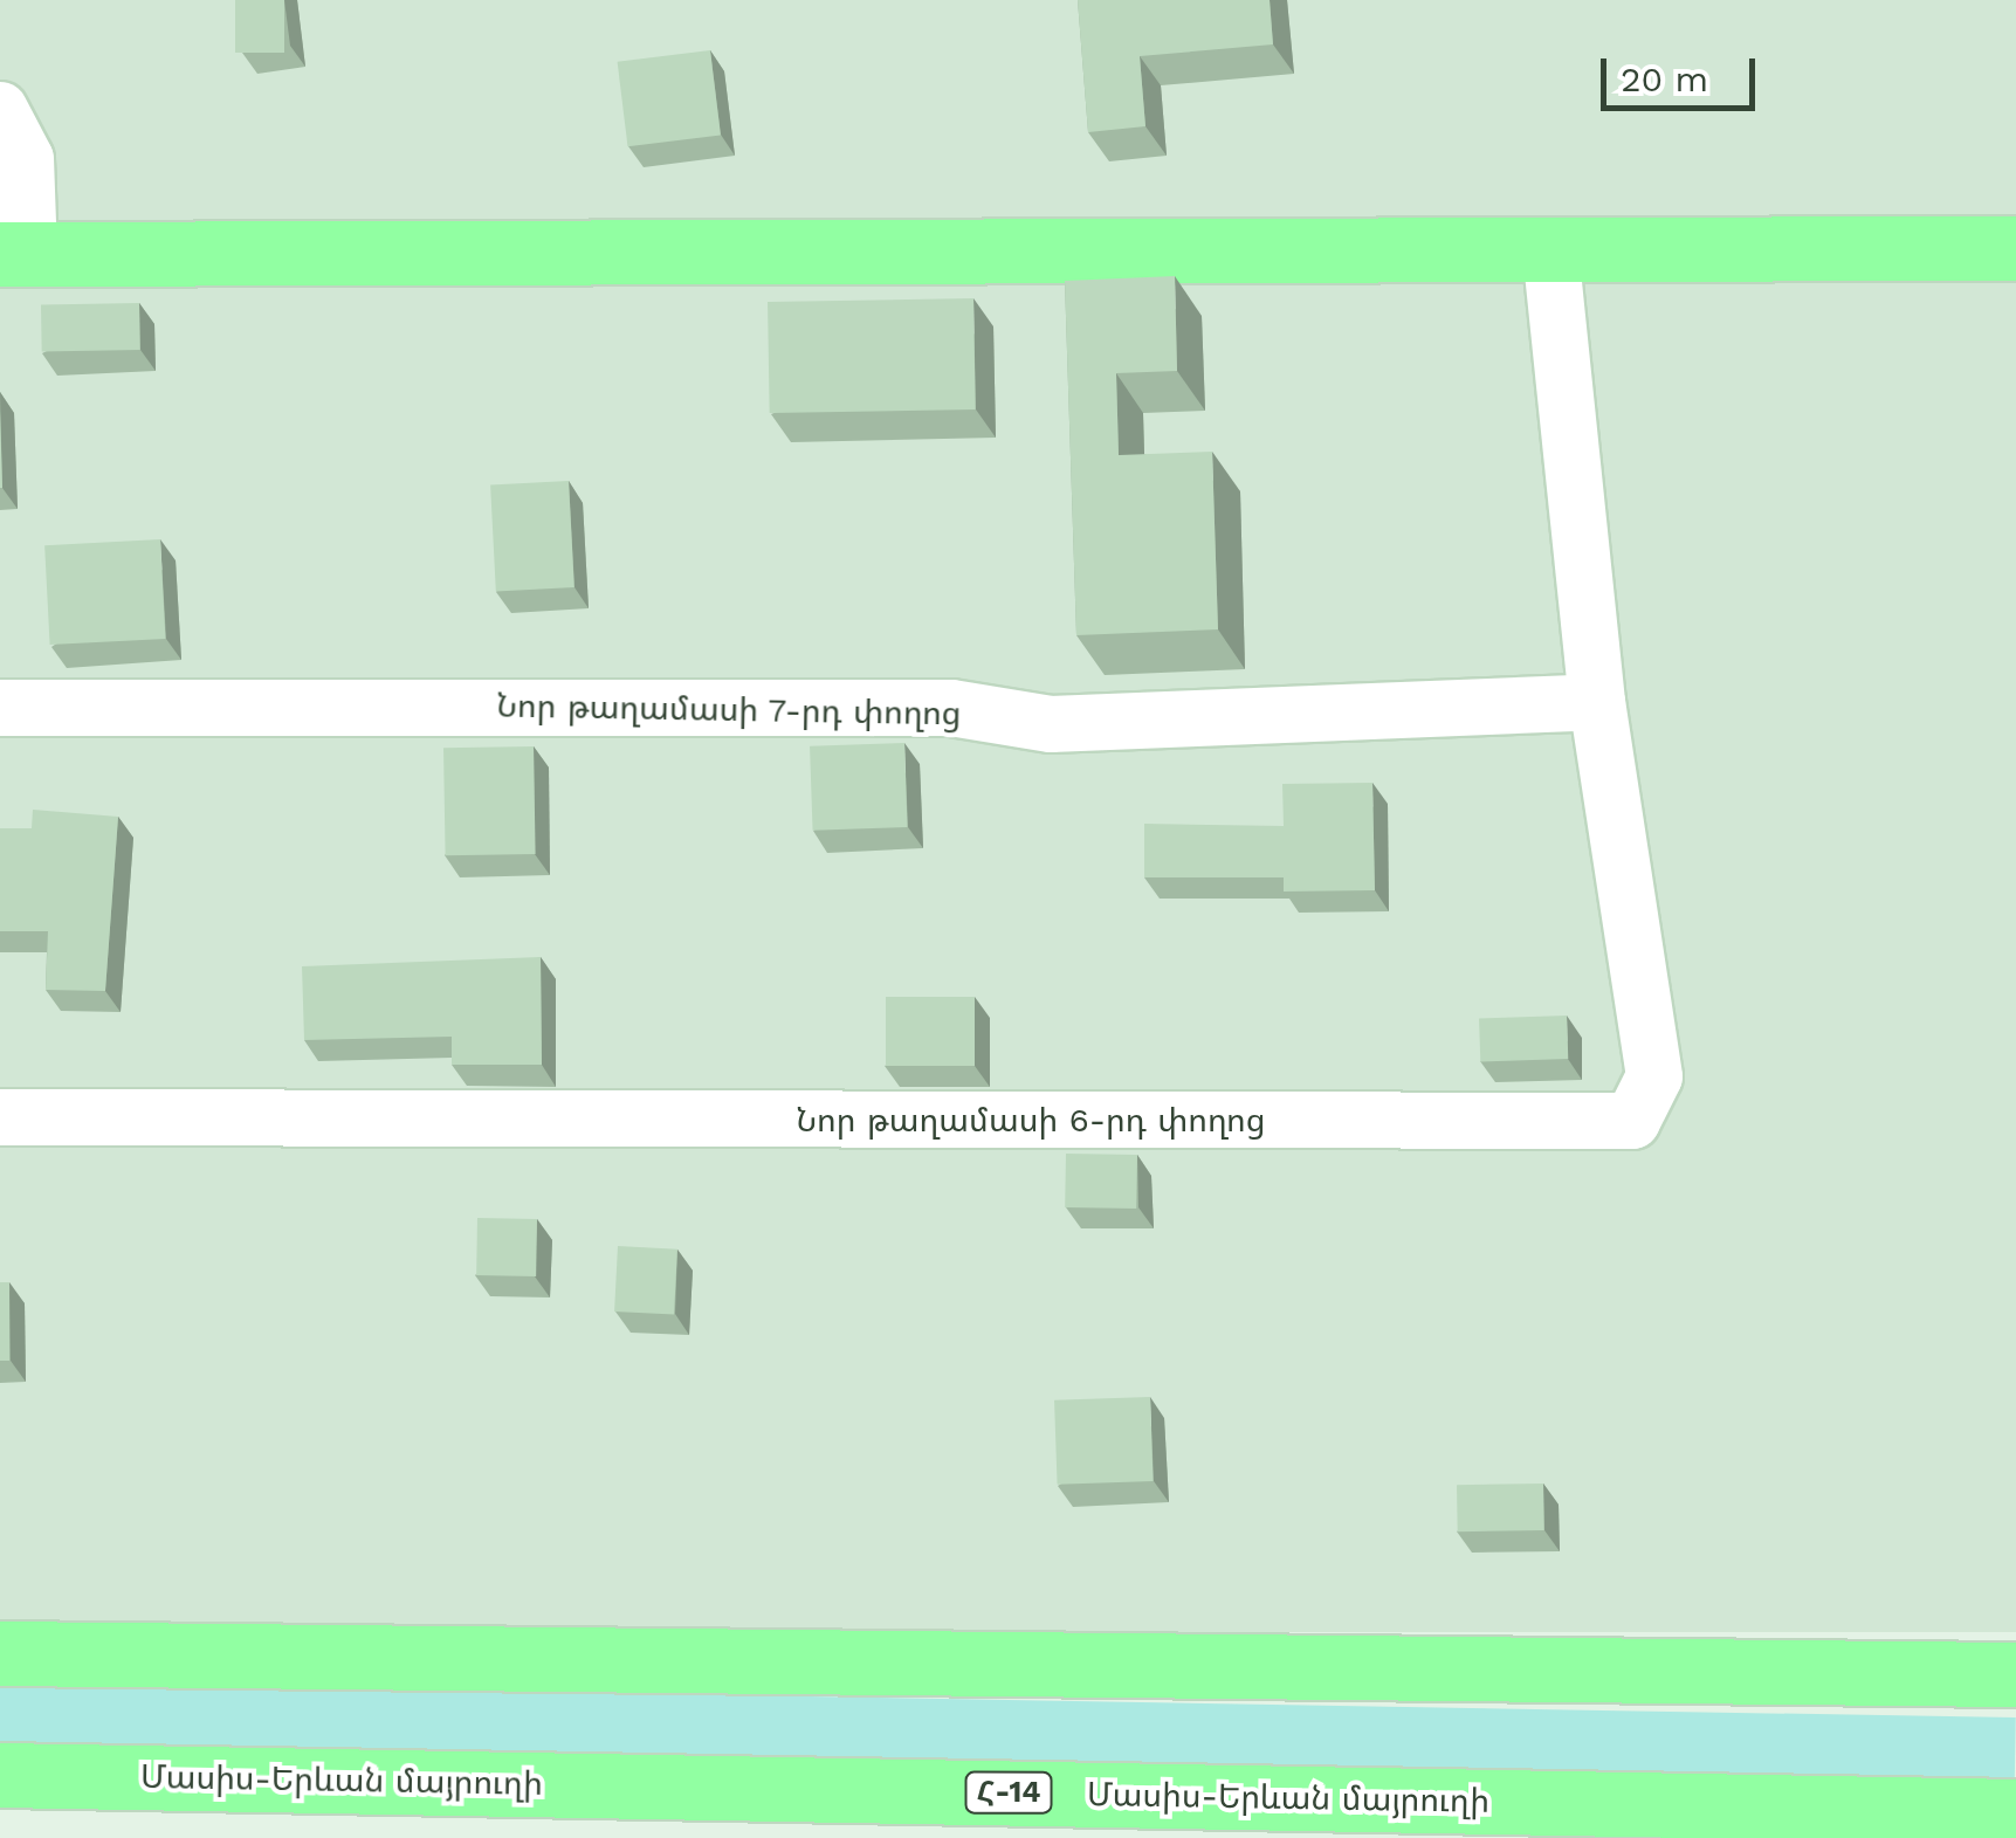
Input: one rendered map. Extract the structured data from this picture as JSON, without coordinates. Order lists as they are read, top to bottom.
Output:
{
  "streets": {
    "main road": ["Մասիս-Երևան մայրուղի", "Հ-14"],
    "street": ["Նոր թաղամասի 7-րդ փողոց", "Նոր թաղամասի 6-րդ փողոց"]
  },
  "crossings": [
    ["Նոր թաղամասի 7-րդ փողոց", "Նոր թաղամասի 6-րդ փողոց"]
  ],
  "scale_bar": "20 m"
}
